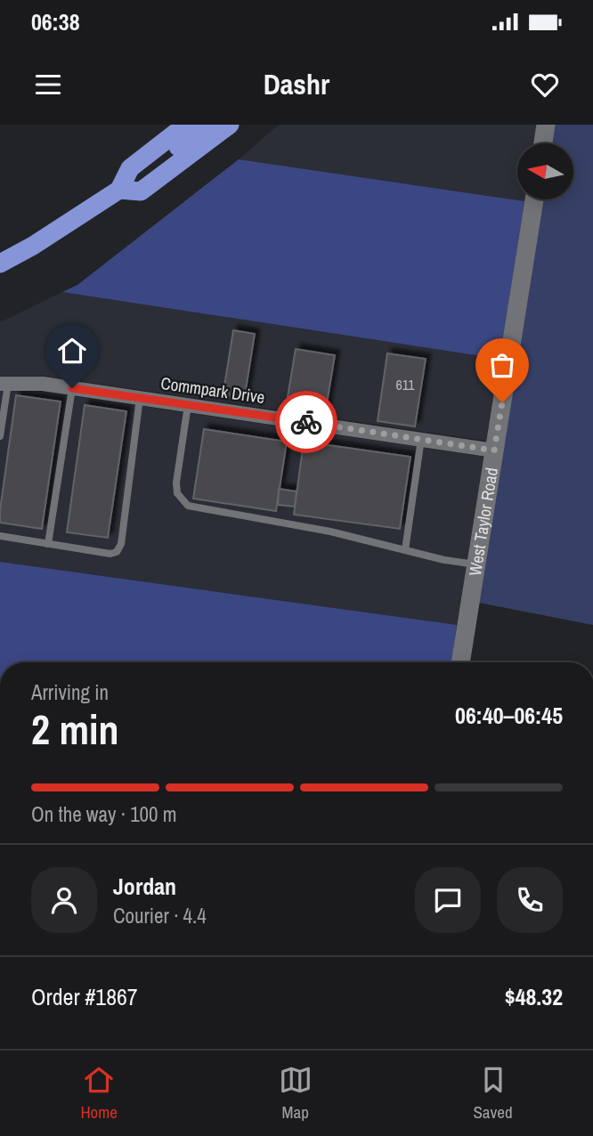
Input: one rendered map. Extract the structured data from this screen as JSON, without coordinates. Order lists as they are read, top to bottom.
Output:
{
  "streets": {
    "street": ["Commpark Drive", "West Taylor Road"]
  },
  "crossings": [
    ["Commpark Drive", "West Taylor Road"]
  ],
  "house_numbers": ["611"],
  "north": "left",
  "page": {
    "status": "06:38",
    "header": "Dashr",
    "heading": ["2 min", "Arriving in", "06:40–06:45"],
    "panel": [
      "Jordan",
      "Courier · 4.4",
      "Order #1867",
      "$48.32"
    ],
    "bar": "On the way · 100 m",
    "tabs": ["Home", "Map", "Saved"]
  }
}
